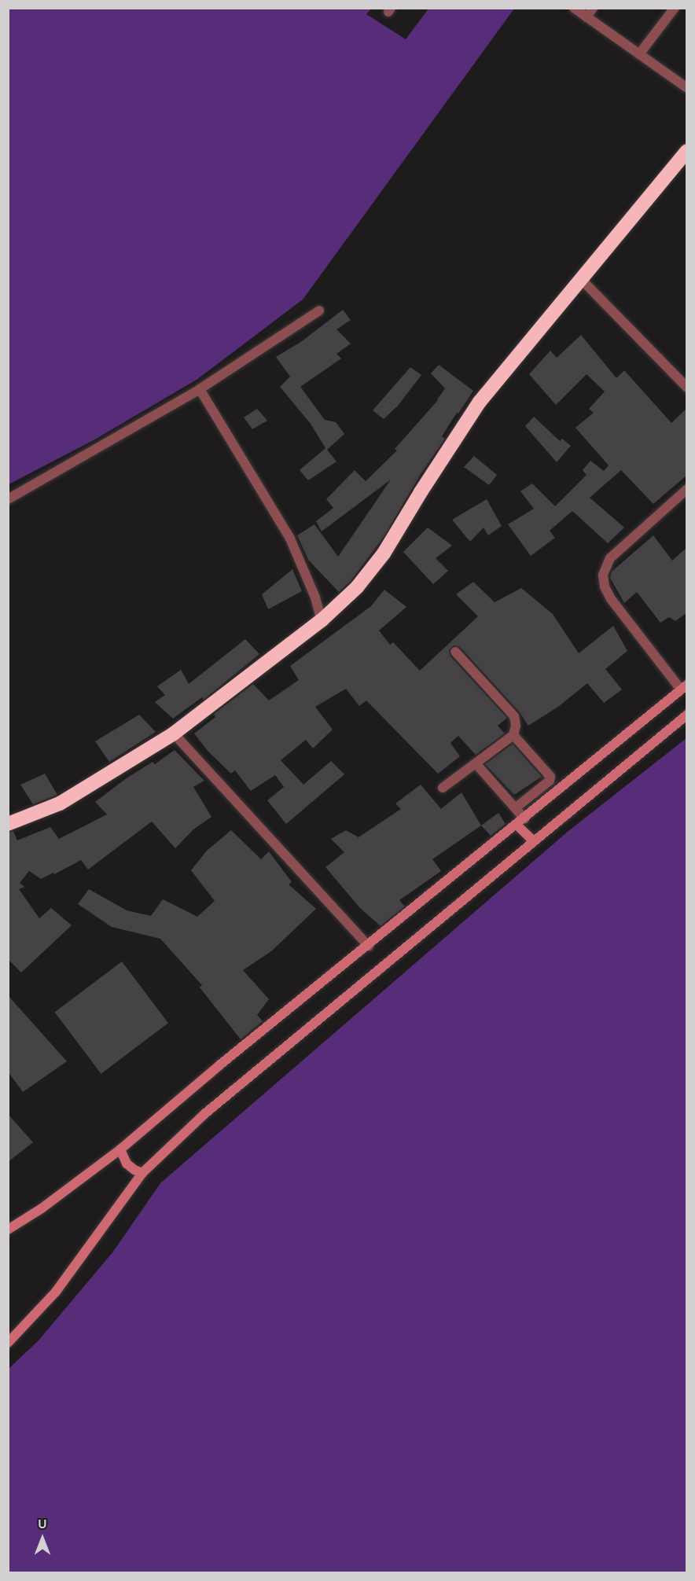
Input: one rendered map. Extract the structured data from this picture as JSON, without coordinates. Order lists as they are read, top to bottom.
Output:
{
  "north": "top"
}
